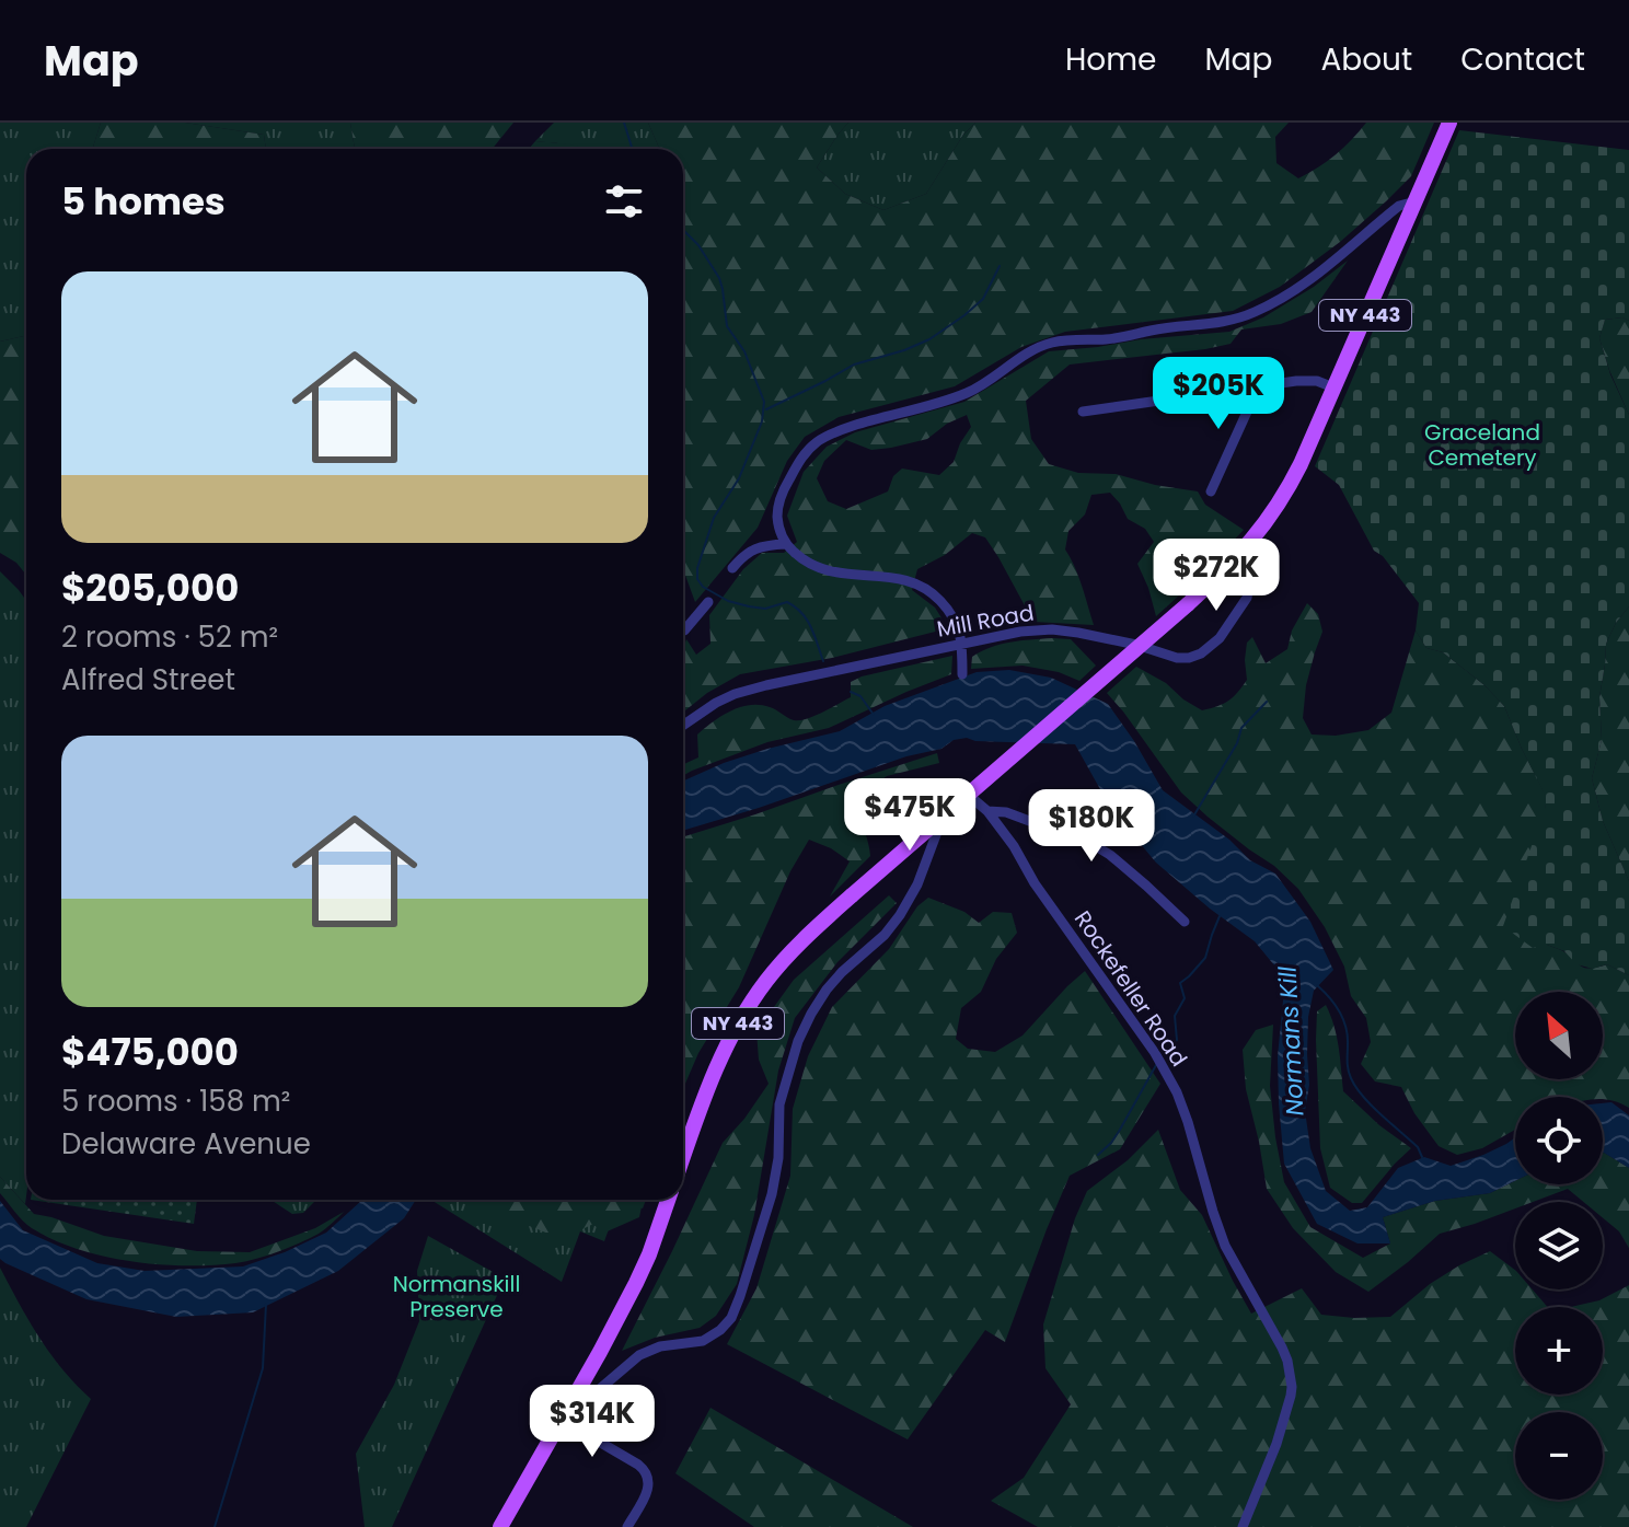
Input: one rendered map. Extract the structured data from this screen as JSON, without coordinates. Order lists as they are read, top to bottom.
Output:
{
  "streets": {
    "main road": ["NY 443"],
    "street": ["Mill Road", "Rockefeller Road"]
  },
  "crossings": [
    ["NY 443", "Mill Road"]
  ],
  "water": ["Normans Kill"],
  "parks": ["Graceland Cemetery", "Normanskill Preserve"],
  "north": "top left",
  "page": {
    "header": "Map",
    "nav": [
      "Home",
      "Map",
      "About",
      "Contact"
    ],
    "heading": "5 homes",
    "list": [
      {
        "name": "$205,000",
        "note": "2 rooms · 52 m² · Alfred Street"
      },
      {
        "name": "$475,000",
        "note": "5 rooms · 158 m² · Delaware Avenue"
      }
    ],
    "price": [
      "$205K",
      "$272K",
      "$475K",
      "$180K",
      "$314K"
    ],
    "map_buttons": ["+", "−"]
  }
}
